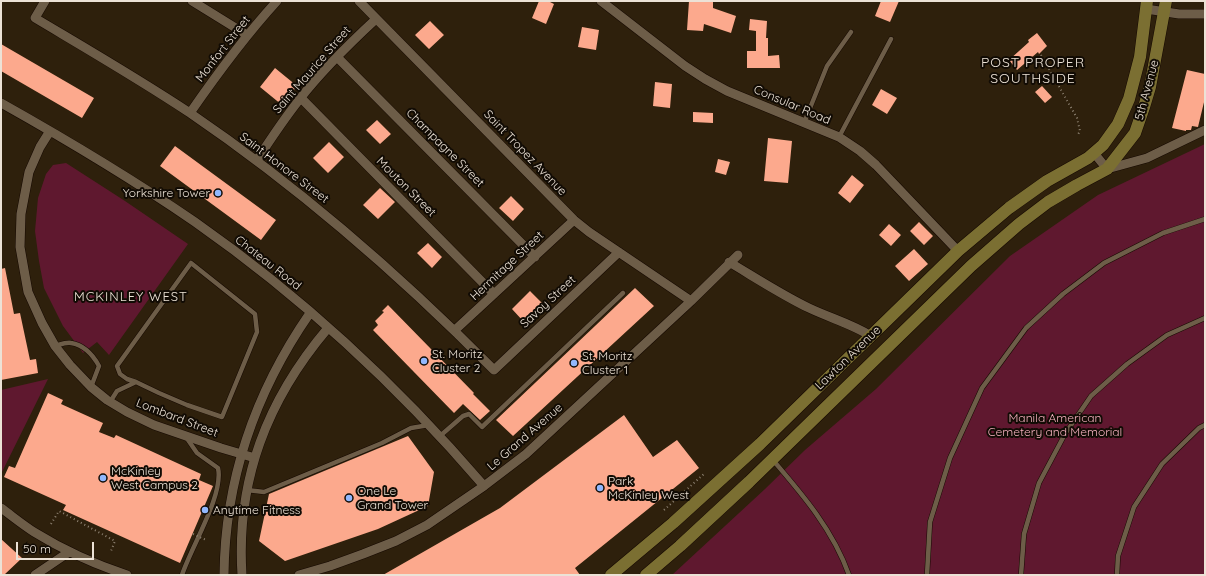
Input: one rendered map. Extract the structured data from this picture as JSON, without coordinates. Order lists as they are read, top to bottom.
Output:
{
  "streets": {
    "main road": ["5th Avenue", "Lawton Avenue"],
    "street": [
      "Monfort Street",
      "Saint Maurice Street",
      "Consular Road",
      "Champagne Street",
      "Saint Tropez Avenue",
      "Saint Honore Street",
      "Mouton Street",
      "Chateau Road",
      "Hermitage Street",
      "Savoy Street",
      "Lombard Street",
      "Le Grand Avenue"
    ]
  },
  "crossings": [
    ["Monfort Street", "Saint Honore Street"],
    ["Saint Maurice Street", "Champagne Street"],
    ["Saint Maurice Street", "Saint Tropez Avenue"],
    ["Saint Maurice Street", "Saint Honore Street"],
    ["Saint Maurice Street", "Mouton Street"],
    ["5th Avenue", "Lawton Avenue"],
    ["Consular Road", "Lawton Avenue"],
    ["Champagne Street", "Hermitage Street"],
    ["Saint Tropez Avenue", "Hermitage Street"],
    ["Saint Tropez Avenue", "Savoy Street"],
    ["Saint Tropez Avenue", "Le Grand Avenue"],
    ["Saint Honore Street", "Hermitage Street"],
    ["Saint Honore Street", "Savoy Street"],
    ["Mouton Street", "Hermitage Street"],
    ["Chateau Road", "Lombard Street"],
    ["Chateau Road", "Le Grand Avenue"]
  ],
  "districts": ["POST PROPER SOUTHSIDE", "MCKINLEY WEST"],
  "parks": ["Manila American Cemetery and Memorial"],
  "places": [
    "Yorkshire Tower",
    "St. Moritz Cluster 2",
    "St. Moritz Cluster 1",
    "McKinley West Campus 2",
    "Park McKinley West",
    "One Le Grand Tower",
    "Anytime Fitness"
  ],
  "scale_bar": "50 m"
}
